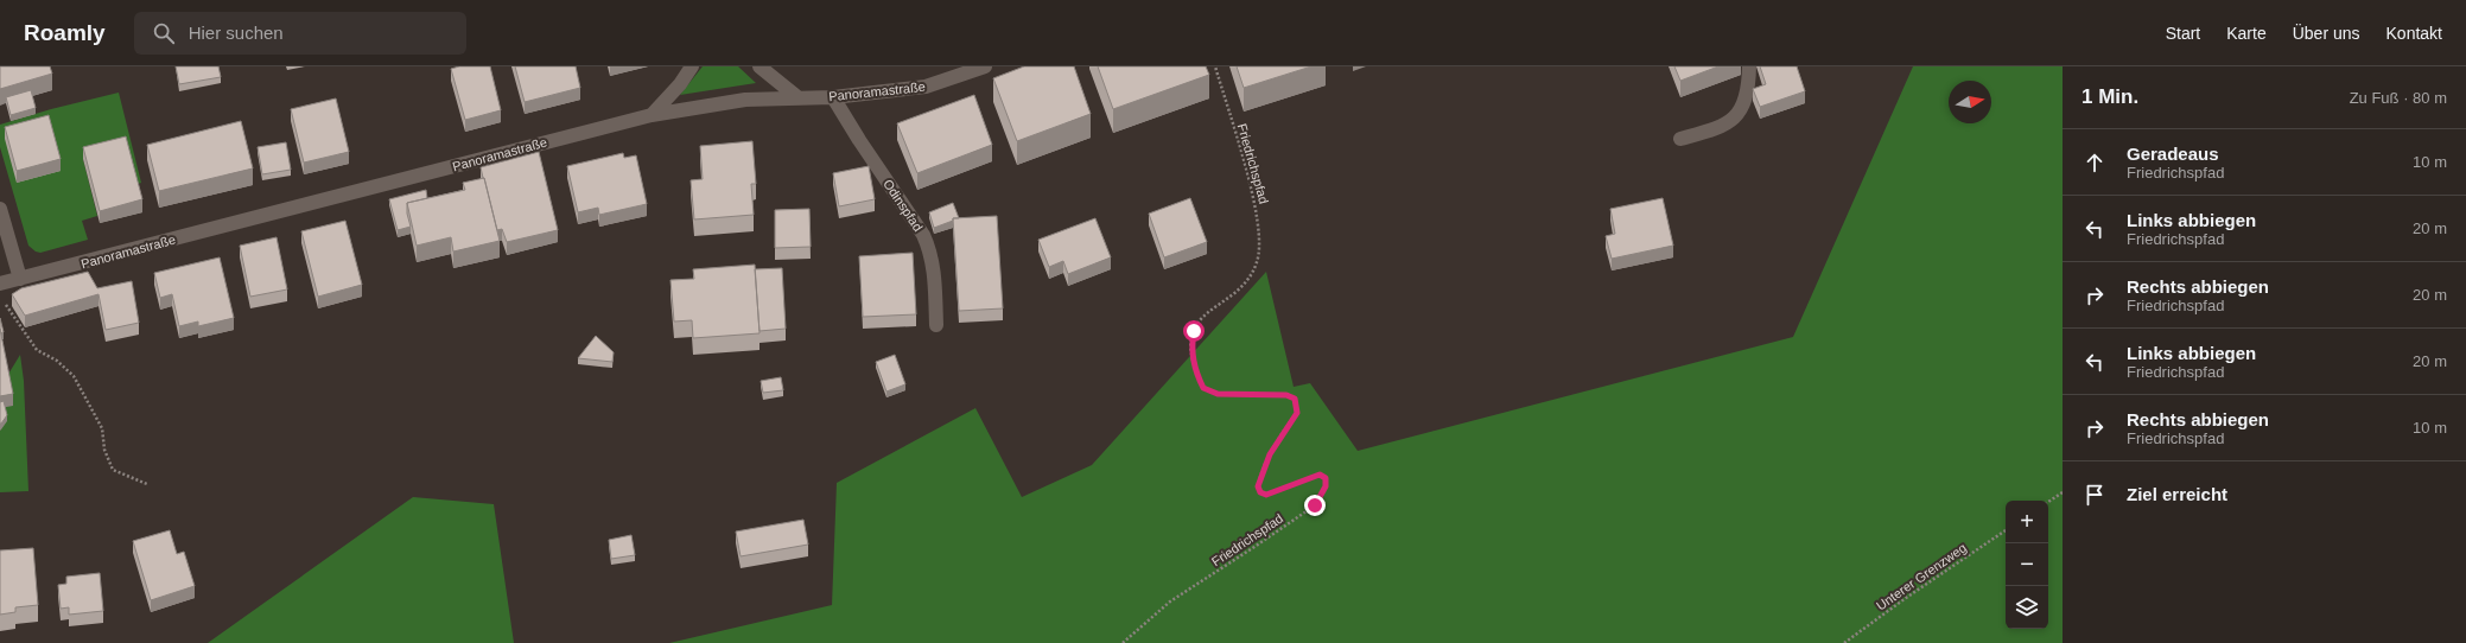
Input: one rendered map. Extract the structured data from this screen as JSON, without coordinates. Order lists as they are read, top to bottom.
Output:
{
  "streets": {
    "street": ["Panoramastraße", "Odinspfad"],
    "path": ["Friedrichspfad", "Unterer Grenzweg"]
  },
  "crossings": [
    ["Panoramastraße", "Odinspfad"]
  ],
  "north": "right",
  "page": {
    "header": "Roamly",
    "search": "Hier suchen",
    "nav": [
      "Start",
      "Karte",
      "Über uns",
      "Kontakt"
    ],
    "heading": ["1 Min.", "Zu Fuß · 80 m"],
    "list": [
      ["Geradeaus", "Friedrichspfad", "10 m"],
      ["Links abbiegen", "Friedrichspfad", "20 m"],
      ["Rechts abbiegen", "Friedrichspfad", "20 m"],
      ["Links abbiegen", "Friedrichspfad", "20 m"],
      ["Rechts abbiegen", "Friedrichspfad", "10 m"],
      "Ziel erreicht"
    ],
    "map_buttons": ["+", "−"]
  }
}
